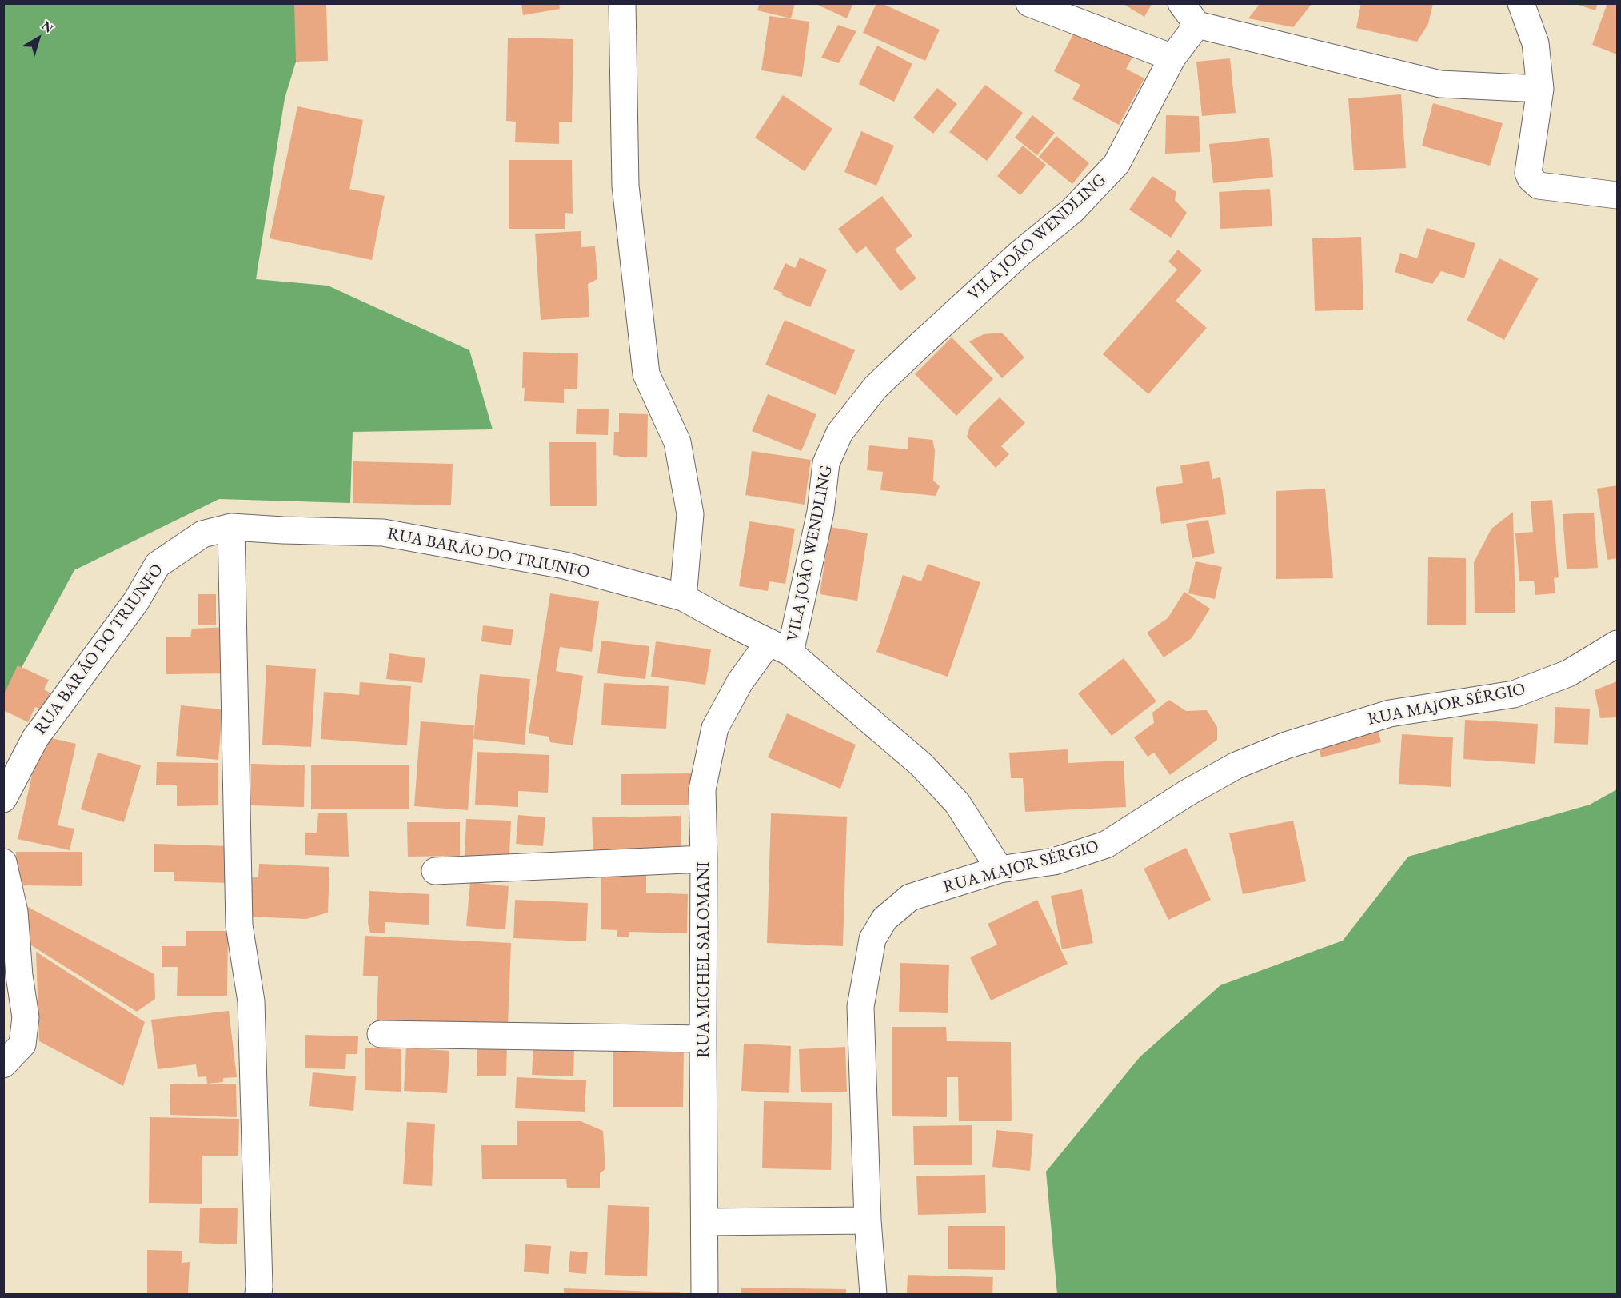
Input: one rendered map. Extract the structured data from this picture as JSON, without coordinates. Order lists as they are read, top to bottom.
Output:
{
  "streets": {
    "street": [
      "VILA JOÃO WENDLING",
      "RUA BARÃO DO TRIUNFO",
      "RUA MAJOR SÉRGIO",
      "RUA MICHEL SALOMANI"
    ]
  },
  "crossings": [
    ["VILA JOÃO WENDLING", "RUA BARÃO DO TRIUNFO"],
    ["VILA JOÃO WENDLING", "RUA MICHEL SALOMANI"],
    ["RUA BARÃO DO TRIUNFO", "RUA MAJOR SÉRGIO"],
    ["RUA BARÃO DO TRIUNFO", "RUA MICHEL SALOMANI"]
  ],
  "north": "top right"
}
